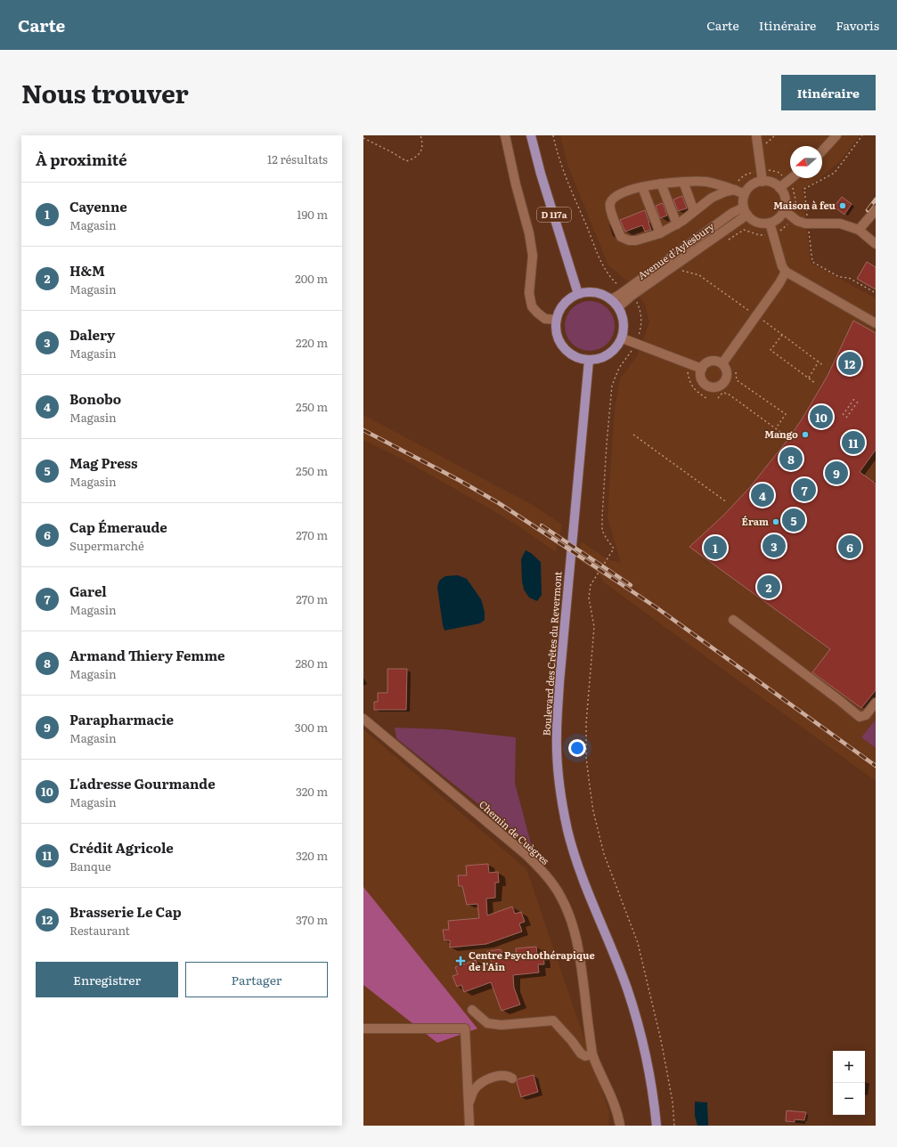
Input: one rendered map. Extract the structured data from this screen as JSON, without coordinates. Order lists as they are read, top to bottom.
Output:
{
  "streets": {
    "main road": ["D 117a", "Boulevard des Crêtes du Revermont"],
    "street": ["Avenue d'Aylesbury", "Chemin de Cuègres"]
  },
  "crossings": [
    ["D 117a", "Avenue d'Aylesbury"],
    ["D 117a", "Boulevard des Crêtes du Revermont"],
    ["Avenue d'Aylesbury", "Boulevard des Crêtes du Revermont"]
  ],
  "places": {
    "other": ["Maison à feu", "Mango", "Éram"],
    "health": ["Centre Psychothérapique de l'Ain"]
  },
  "north": "left",
  "page": {
    "header": "Carte",
    "nav": ["Carte", "Itinéraire", "Favoris"],
    "title": "Nous trouver",
    "buttons": [
      "Itinéraire",
      ["Enregistrer", "Partager"]
    ],
    "heading": ["À proximité", "12 résultats"],
    "list": [
      {
        "mark": "1",
        "name": "Cayenne",
        "note": "Magasin",
        "value": "190 m"
      },
      {
        "mark": "2",
        "name": "H&M",
        "note": "Magasin",
        "value": "200 m"
      },
      {
        "mark": "3",
        "name": "Dalery",
        "note": "Magasin",
        "value": "220 m"
      },
      {
        "mark": "4",
        "name": "Bonobo",
        "note": "Magasin",
        "value": "250 m"
      },
      {
        "mark": "5",
        "name": "Mag Press",
        "note": "Magasin",
        "value": "250 m"
      },
      {
        "mark": "6",
        "name": "Cap Émeraude",
        "note": "Supermarché",
        "value": "270 m"
      },
      {
        "mark": "7",
        "name": "Garel",
        "note": "Magasin",
        "value": "270 m"
      },
      {
        "mark": "8",
        "name": "Armand Thiery Femme",
        "note": "Magasin",
        "value": "280 m"
      },
      {
        "mark": "9",
        "name": "Parapharmacie",
        "note": "Magasin",
        "value": "300 m"
      },
      {
        "mark": "10",
        "name": "L'adresse Gourmande",
        "note": "Magasin",
        "value": "320 m"
      },
      {
        "mark": "11",
        "name": "Crédit Agricole",
        "note": "Banque",
        "value": "320 m"
      },
      {
        "mark": "12",
        "name": "Brasserie Le Cap",
        "note": "Restaurant",
        "value": "370 m"
      }
    ],
    "pins": [
      "12",
      "10",
      "11",
      "8",
      "9",
      "7",
      "4",
      "5",
      "3",
      "6",
      "1",
      "2"
    ],
    "map_buttons": ["+", "−"]
  }
}
